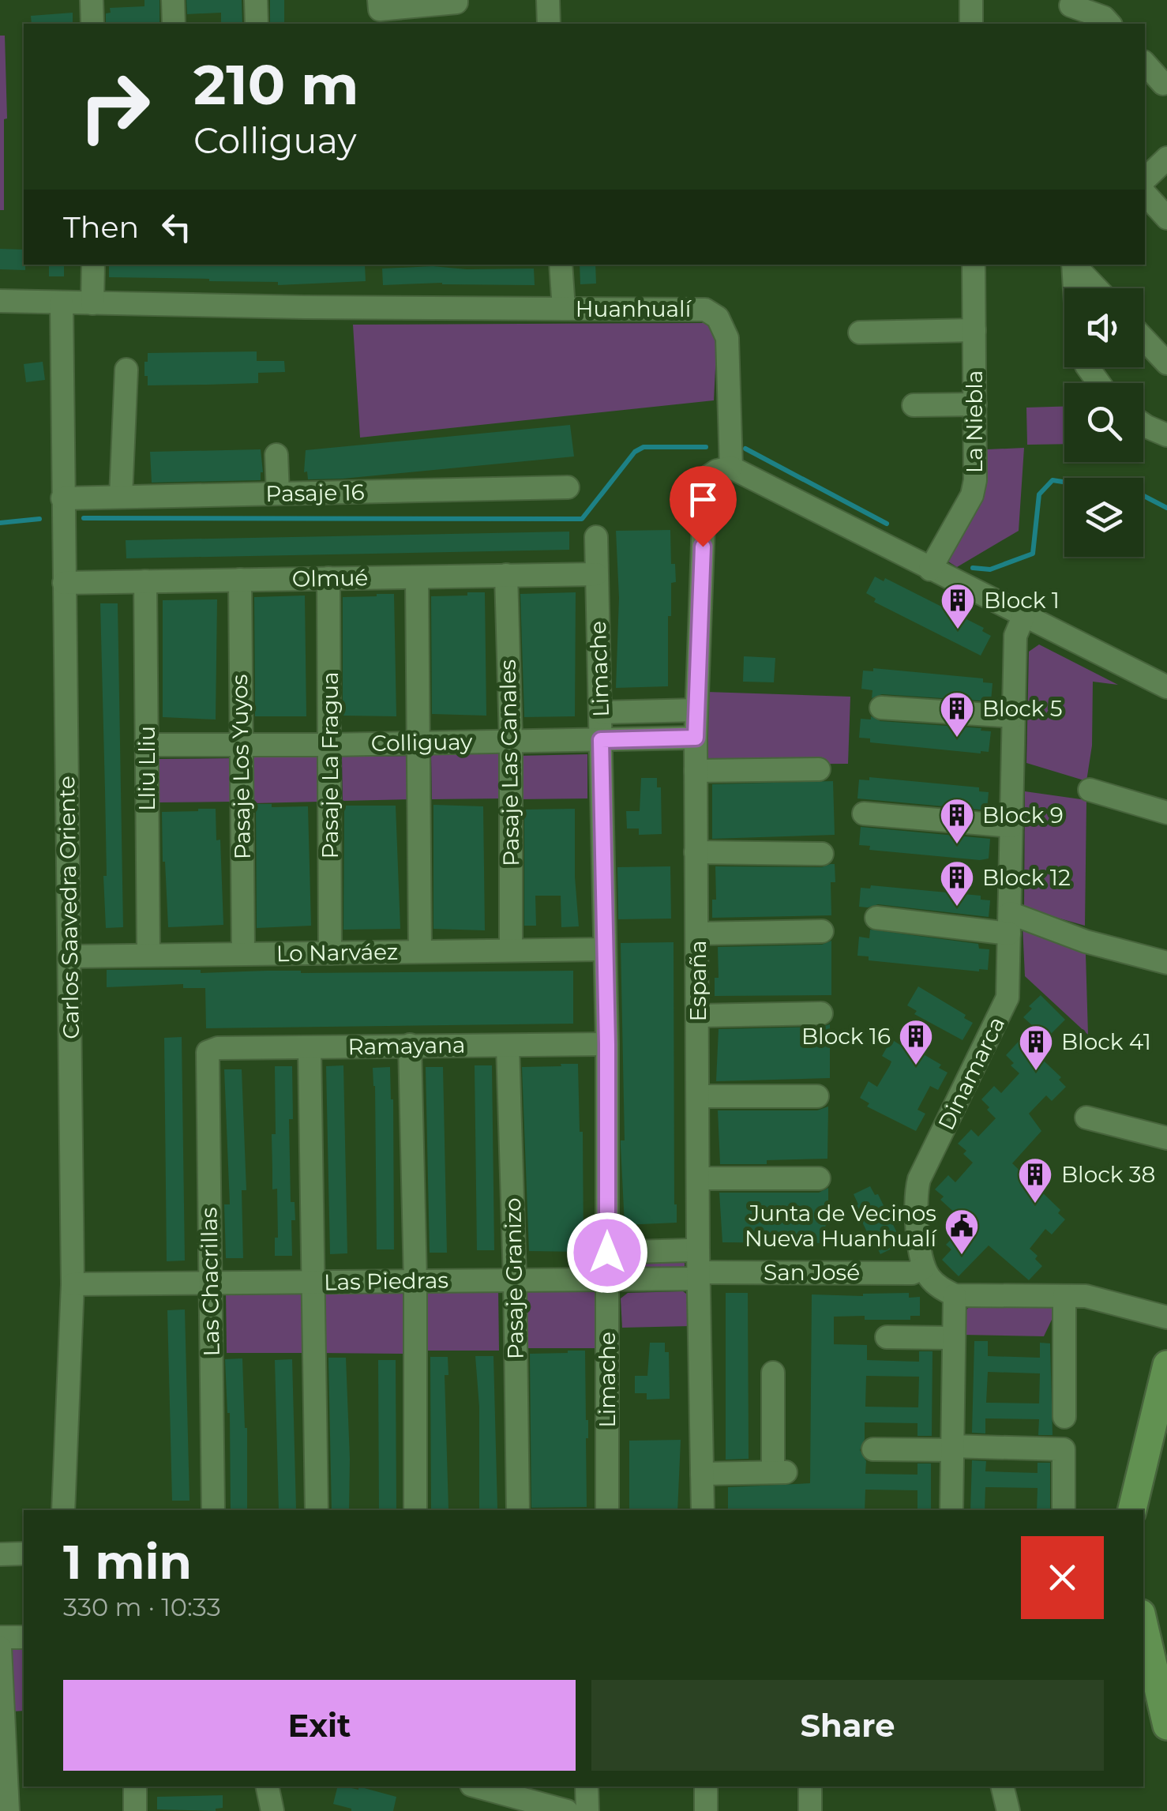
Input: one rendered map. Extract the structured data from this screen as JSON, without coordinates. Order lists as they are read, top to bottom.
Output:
{
  "streets": {
    "street": [
      "Huanhualí",
      "La Niebla",
      "Pasaje 16",
      "Olmué",
      "Limache",
      "Colliguay",
      "Pasaje Las Canales",
      "Pasaje La Fragua",
      "Pasaje Los Yuyos",
      "Lliu Lliu",
      "Carlos Saavedra Oriente",
      "Lo Narváez",
      "España",
      "Ramayana",
      "Dinamarca",
      "San José",
      "Pasaje Granizo",
      "Las Piedras",
      "Las Chacrillas"
    ]
  },
  "crossings": [
    ["Huanhualí", "Carlos Saavedra Oriente"],
    ["Huanhualí", "España"],
    ["Pasaje 16", "Carlos Saavedra Oriente"],
    ["Olmué", "Limache"],
    ["Olmué", "Pasaje Las Canales"],
    ["Olmué", "Pasaje La Fragua"],
    ["Olmué", "Pasaje Los Yuyos"],
    ["Olmué", "Lliu Lliu"],
    ["Olmué", "Carlos Saavedra Oriente"],
    ["Limache", "Colliguay"],
    ["Limache", "Lo Narváez"],
    ["Limache", "Ramayana"],
    ["Limache", "Las Piedras"],
    ["Colliguay", "Pasaje Las Canales"],
    ["Colliguay", "Pasaje La Fragua"],
    ["Colliguay", "Pasaje Los Yuyos"],
    ["Colliguay", "Lliu Lliu"],
    ["Colliguay", "España"],
    ["Pasaje Las Canales", "Lo Narváez"],
    ["Pasaje La Fragua", "Lo Narváez"],
    ["Pasaje Los Yuyos", "Lo Narváez"],
    ["Lliu Lliu", "Lo Narváez"],
    ["Carlos Saavedra Oriente", "Lo Narváez"],
    ["Carlos Saavedra Oriente", "Las Piedras"],
    ["España", "San José"],
    ["España", "Las Piedras"],
    ["Ramayana", "Pasaje Granizo"],
    ["Ramayana", "Las Chacrillas"],
    ["Dinamarca", "San José"],
    ["San José", "Las Piedras"],
    ["Pasaje Granizo", "Las Piedras"],
    ["Las Piedras", "Las Chacrillas"]
  ],
  "places": {
    "building": [
      "Block 1",
      "Block 5",
      "Block 9",
      "Block 12",
      "Block 16",
      "Block 41",
      "Block 38"
    ],
    "public building": ["Junta de Vecinos Nueva Huanhualí"]
  },
  "page": {
    "turn": ["210 m", "Colliguay"],
    "then": "Then",
    "heading": ["1 min", "330 m · 10:33"],
    "buttons": ["Exit", "Share"]
  }
}
